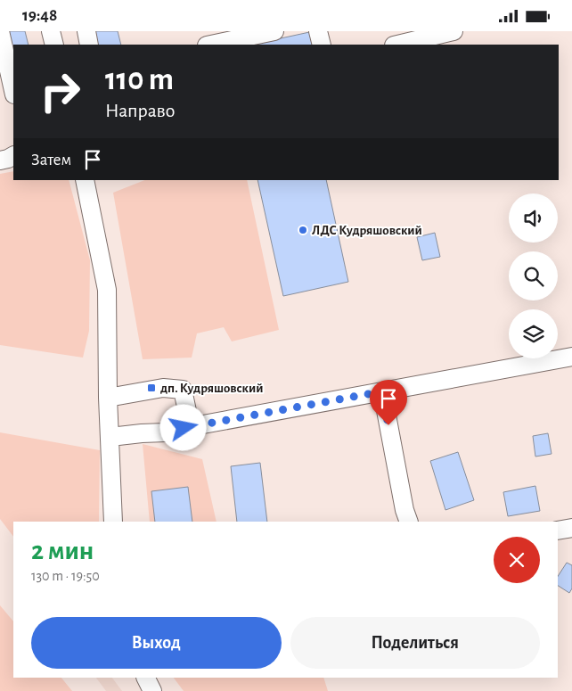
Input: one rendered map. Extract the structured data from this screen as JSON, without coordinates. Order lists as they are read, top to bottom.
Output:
{
  "places": {
    "other": ["ЛДС Кудряшовский"],
    "transit": ["дп. Кудряшовский"]
  },
  "page": {
    "status": "19:48",
    "turn": ["110 m", "Направо"],
    "then": "Затем",
    "heading": ["2 мин", "130 m · 19:50"],
    "buttons": ["Выход", "Поделиться"]
  }
}
